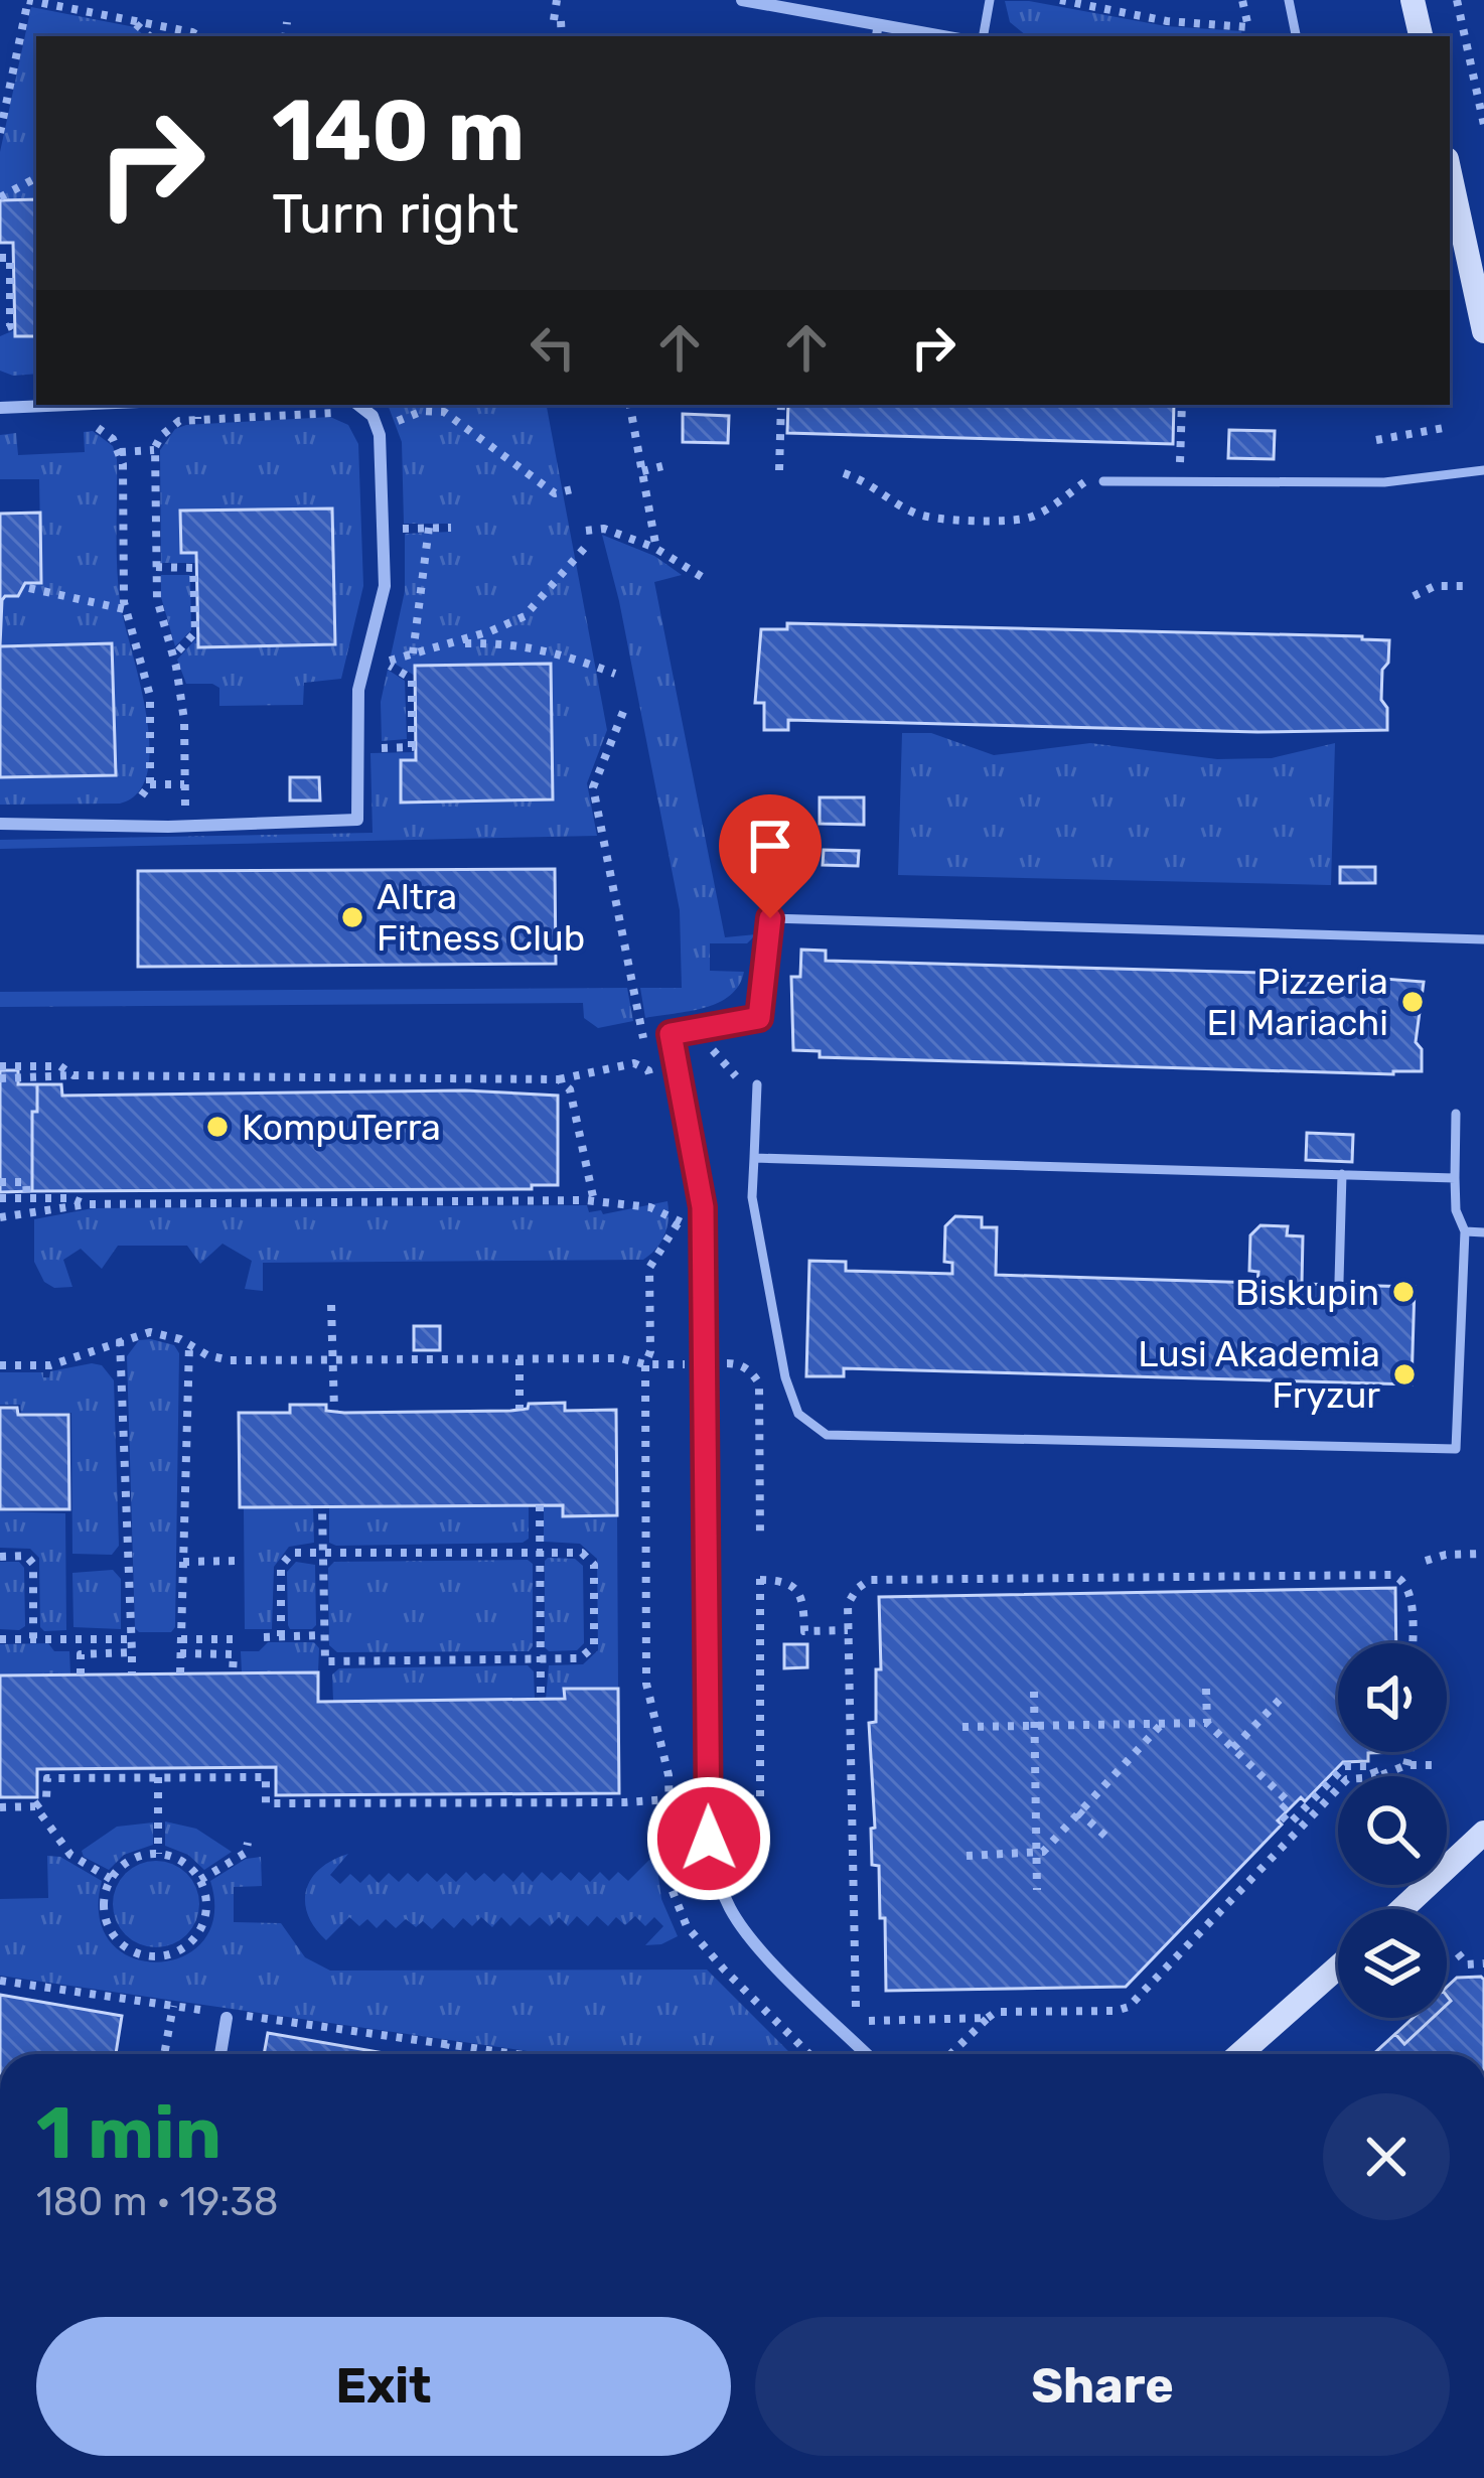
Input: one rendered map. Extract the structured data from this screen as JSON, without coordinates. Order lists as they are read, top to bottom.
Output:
{
  "places": [
    "Altra Fitness Club",
    "Pizzeria El Mariachi",
    "KompuTerra",
    "Biskupin",
    "Lusi Akademia Fryzur"
  ],
  "page": {
    "turn": ["140 m", "Turn right"],
    "heading": ["1 min", "180 m · 19:38"],
    "buttons": ["Exit", "Share"]
  }
}
